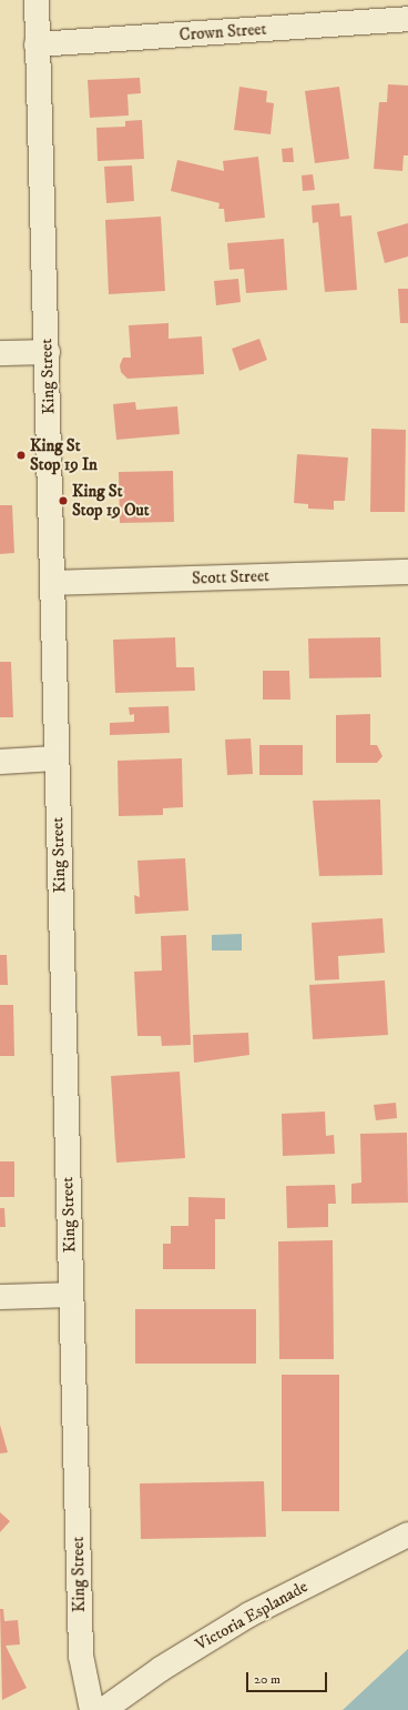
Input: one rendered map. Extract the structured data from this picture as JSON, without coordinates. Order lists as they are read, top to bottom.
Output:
{
  "streets": {
    "street": [
      "Crown Street",
      "King Street",
      "Scott Street",
      "Victoria Esplanade"
    ]
  },
  "crossings": [
    ["Crown Street", "King Street"],
    ["King Street", "Scott Street"]
  ],
  "places": ["King St Stop 19 In", "King St Stop 19 Out"],
  "scale_bar": "20 m"
}
